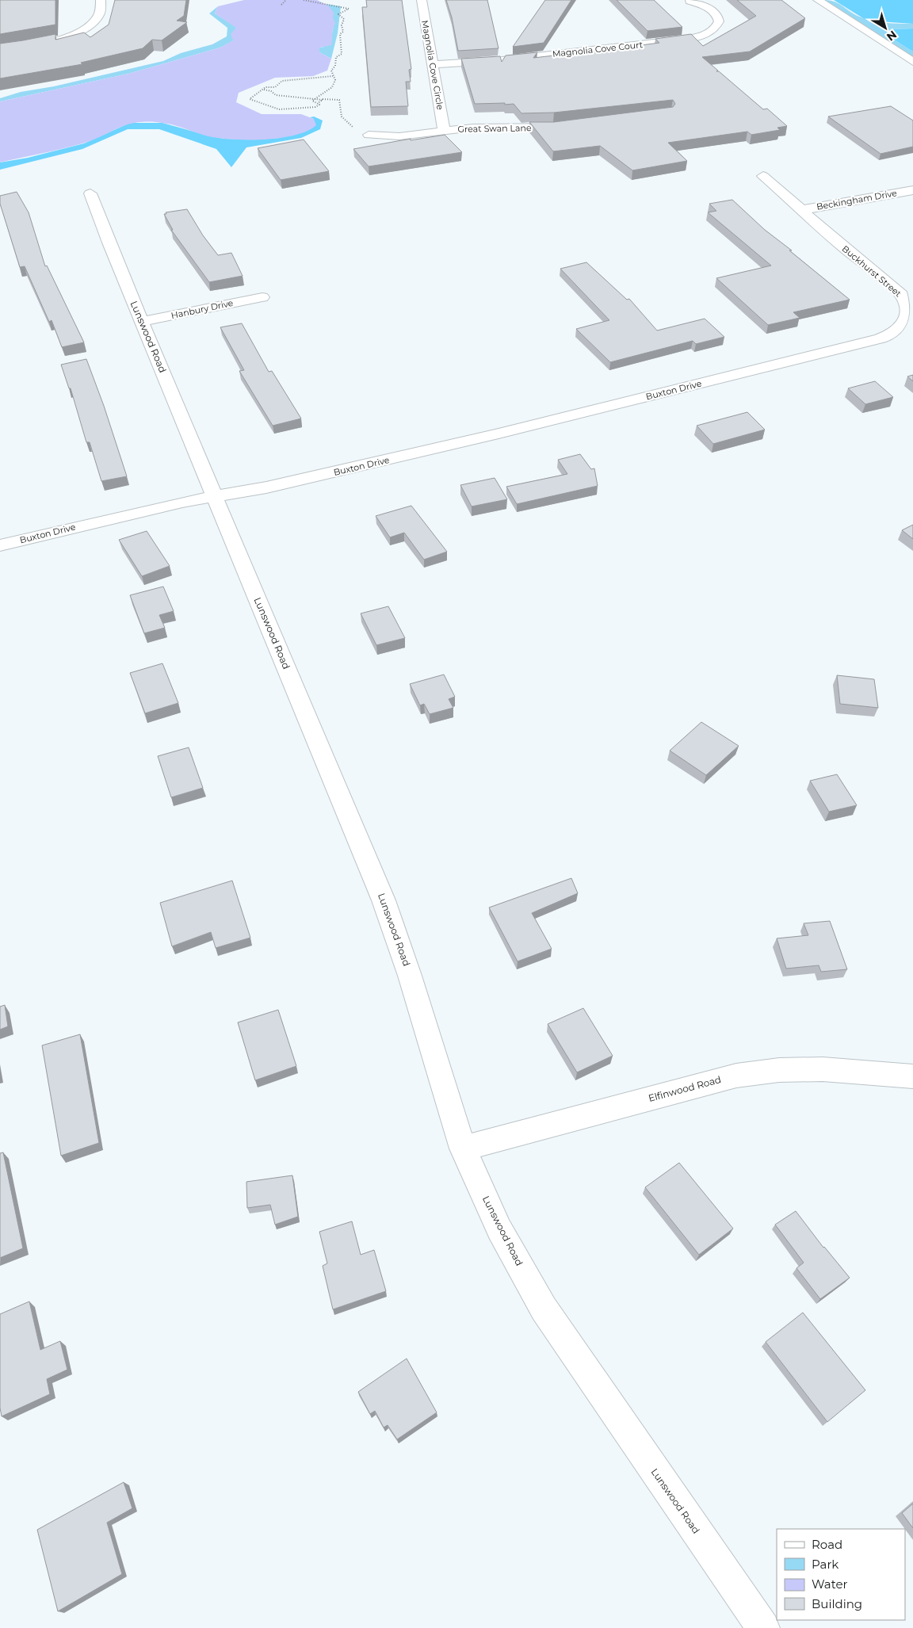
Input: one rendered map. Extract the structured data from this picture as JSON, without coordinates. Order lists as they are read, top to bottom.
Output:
{
  "streets": {
    "street": [
      "Magnolia Cove Court",
      "Magnolia Cove Circle",
      "Great Swan Lane",
      "Beckingham Drive",
      "Buckhurst Street",
      "Hanbury Drive",
      "Lunswood Road",
      "Buxton Drive",
      "Elfinwood Road"
    ]
  },
  "crossings": [
    ["Magnolia Cove Court", "Magnolia Cove Circle"],
    ["Magnolia Cove Circle", "Great Swan Lane"],
    ["Beckingham Drive", "Buckhurst Street"],
    ["Buckhurst Street", "Buxton Drive"],
    ["Hanbury Drive", "Lunswood Road"],
    ["Lunswood Road", "Buxton Drive"],
    ["Lunswood Road", "Elfinwood Road"]
  ],
  "legend": [
    "Road",
    "Park",
    "Water",
    "Building"
  ],
  "north": "bottom right"
}
